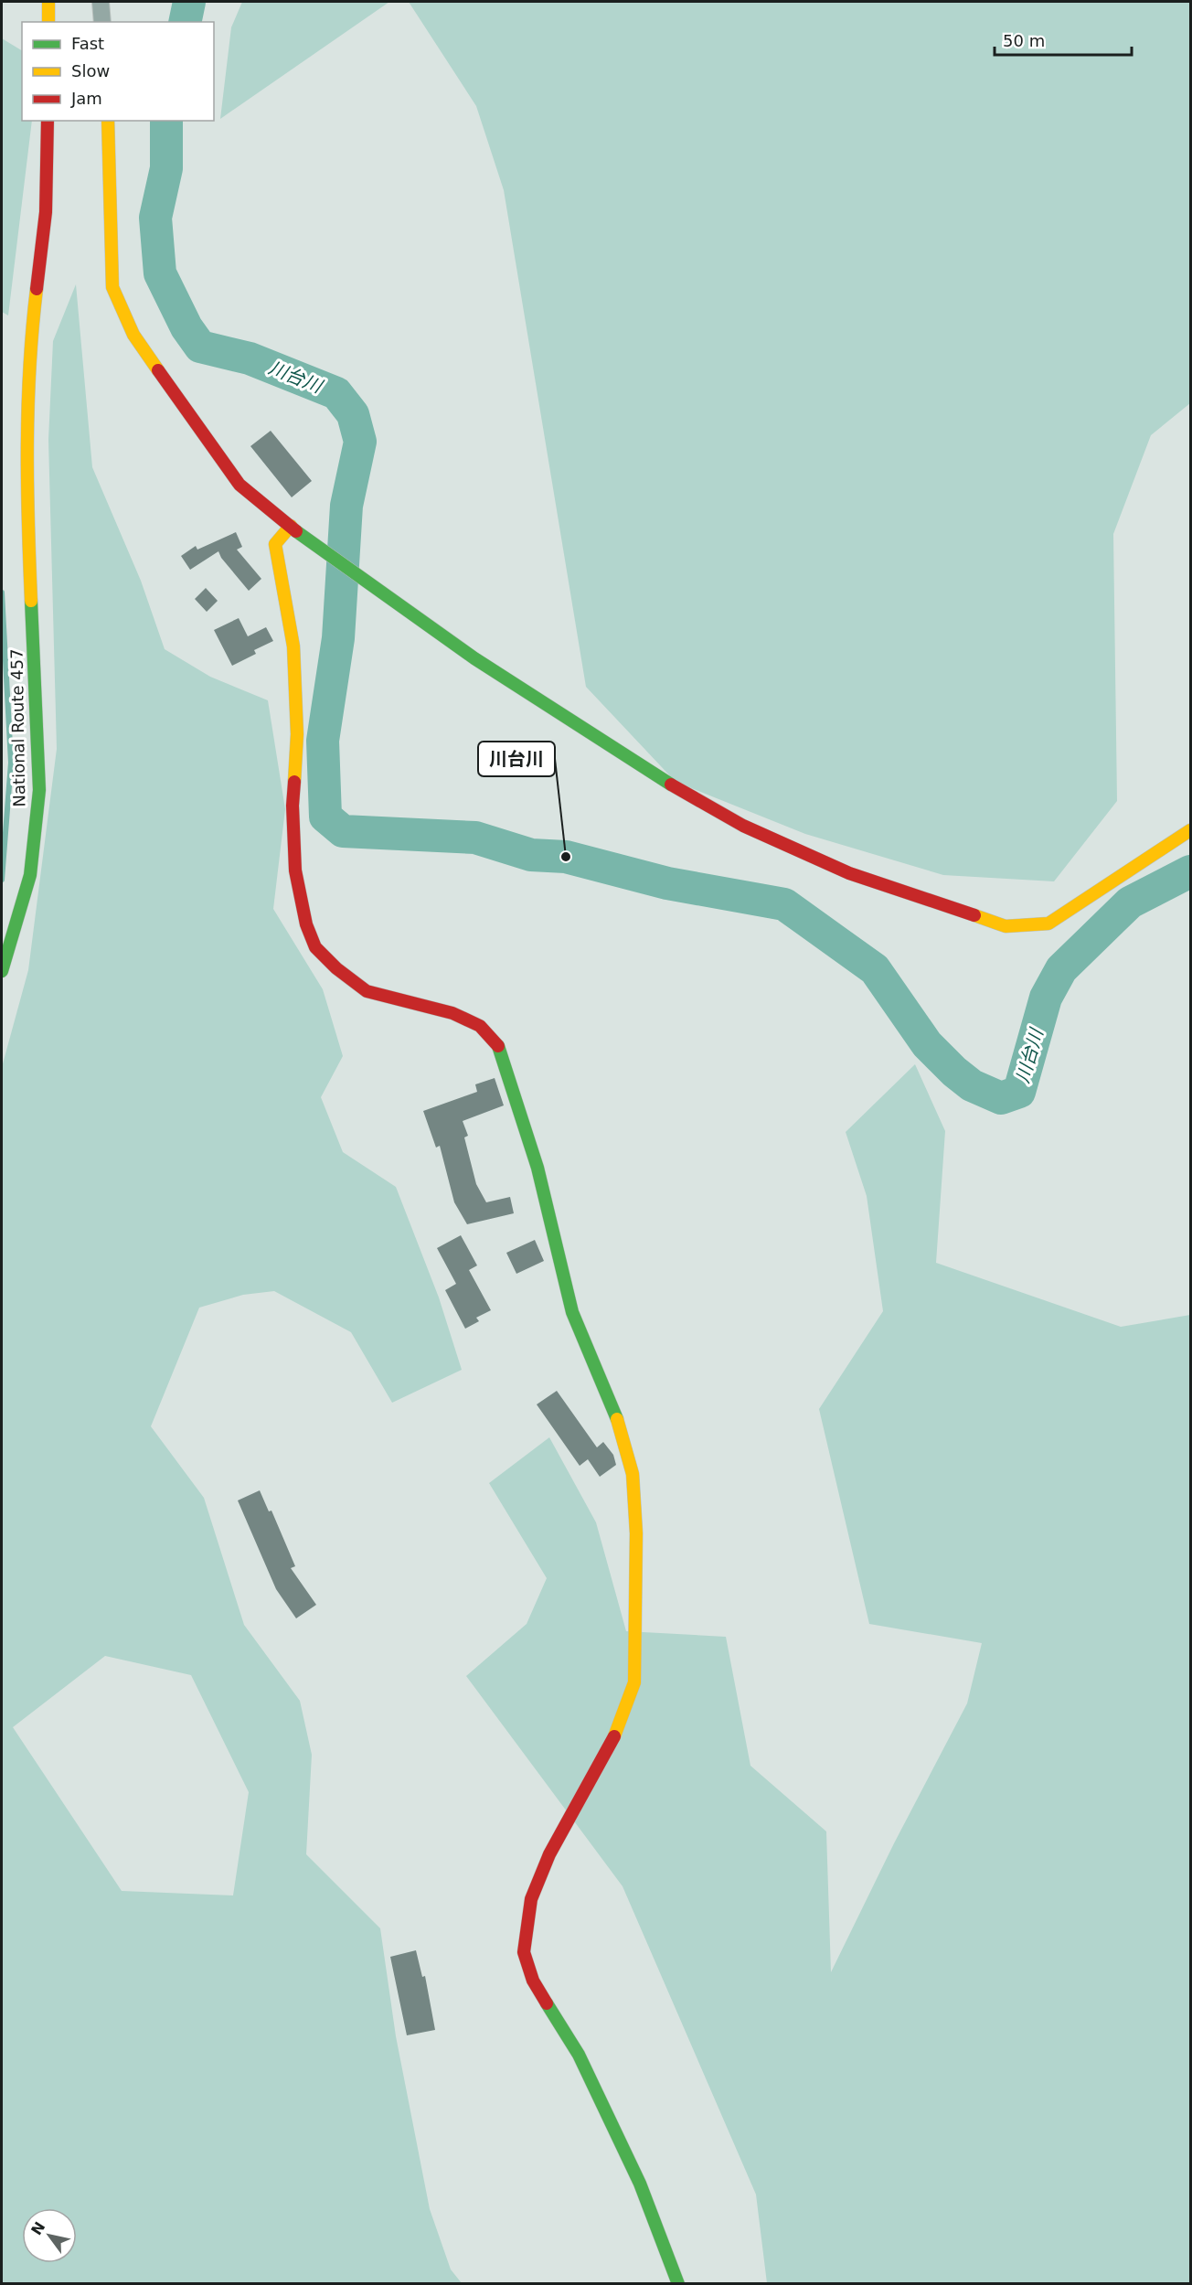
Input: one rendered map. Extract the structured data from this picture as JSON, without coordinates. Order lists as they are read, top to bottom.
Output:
{
  "streets": {
    "main road": ["National Route 457"]
  },
  "water": ["川台川"],
  "places": ["川台川"],
  "legend": ["Fast", "Slow", "Jam"],
  "scale_bar": "50 m",
  "north": "top left"
}
